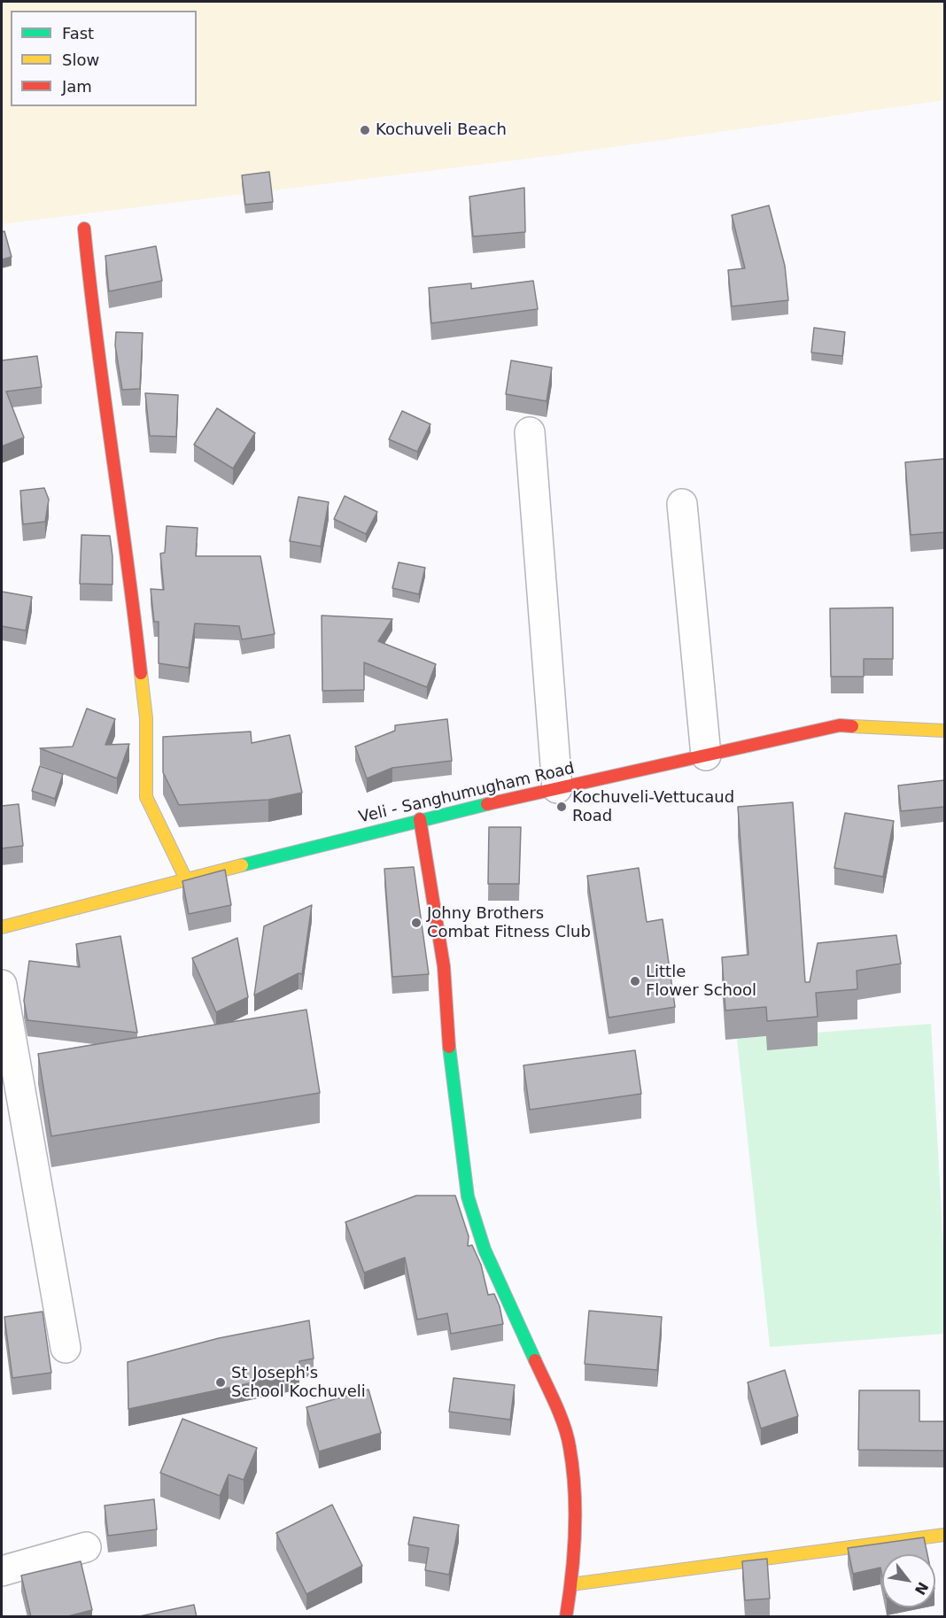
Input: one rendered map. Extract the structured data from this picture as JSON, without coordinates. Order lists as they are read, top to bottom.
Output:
{
  "streets": {
    "street": ["Veli - Sanghumugham Road"]
  },
  "places": [
    "Kochuveli Beach",
    "Kochuveli-Vettucaud Road",
    "Johny Brothers Combat Fitness Club",
    "Little Flower School",
    "St Joseph's School Kochuveli"
  ],
  "legend": ["Fast", "Slow", "Jam"],
  "north": "bottom right"
}
